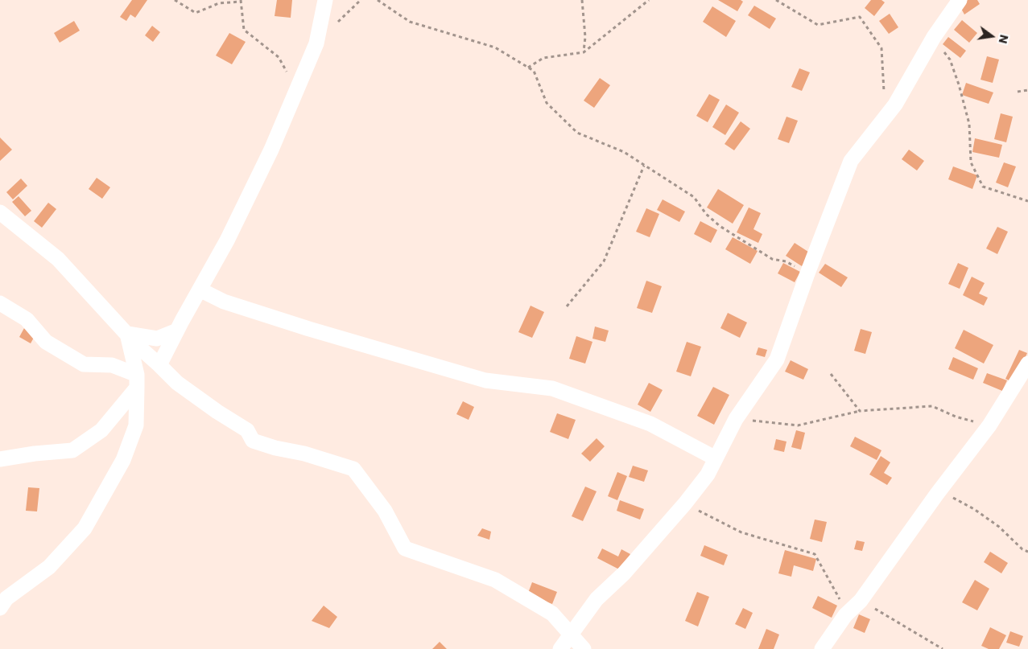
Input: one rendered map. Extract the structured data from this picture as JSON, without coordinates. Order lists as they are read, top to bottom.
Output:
{
  "north": "right"
}
